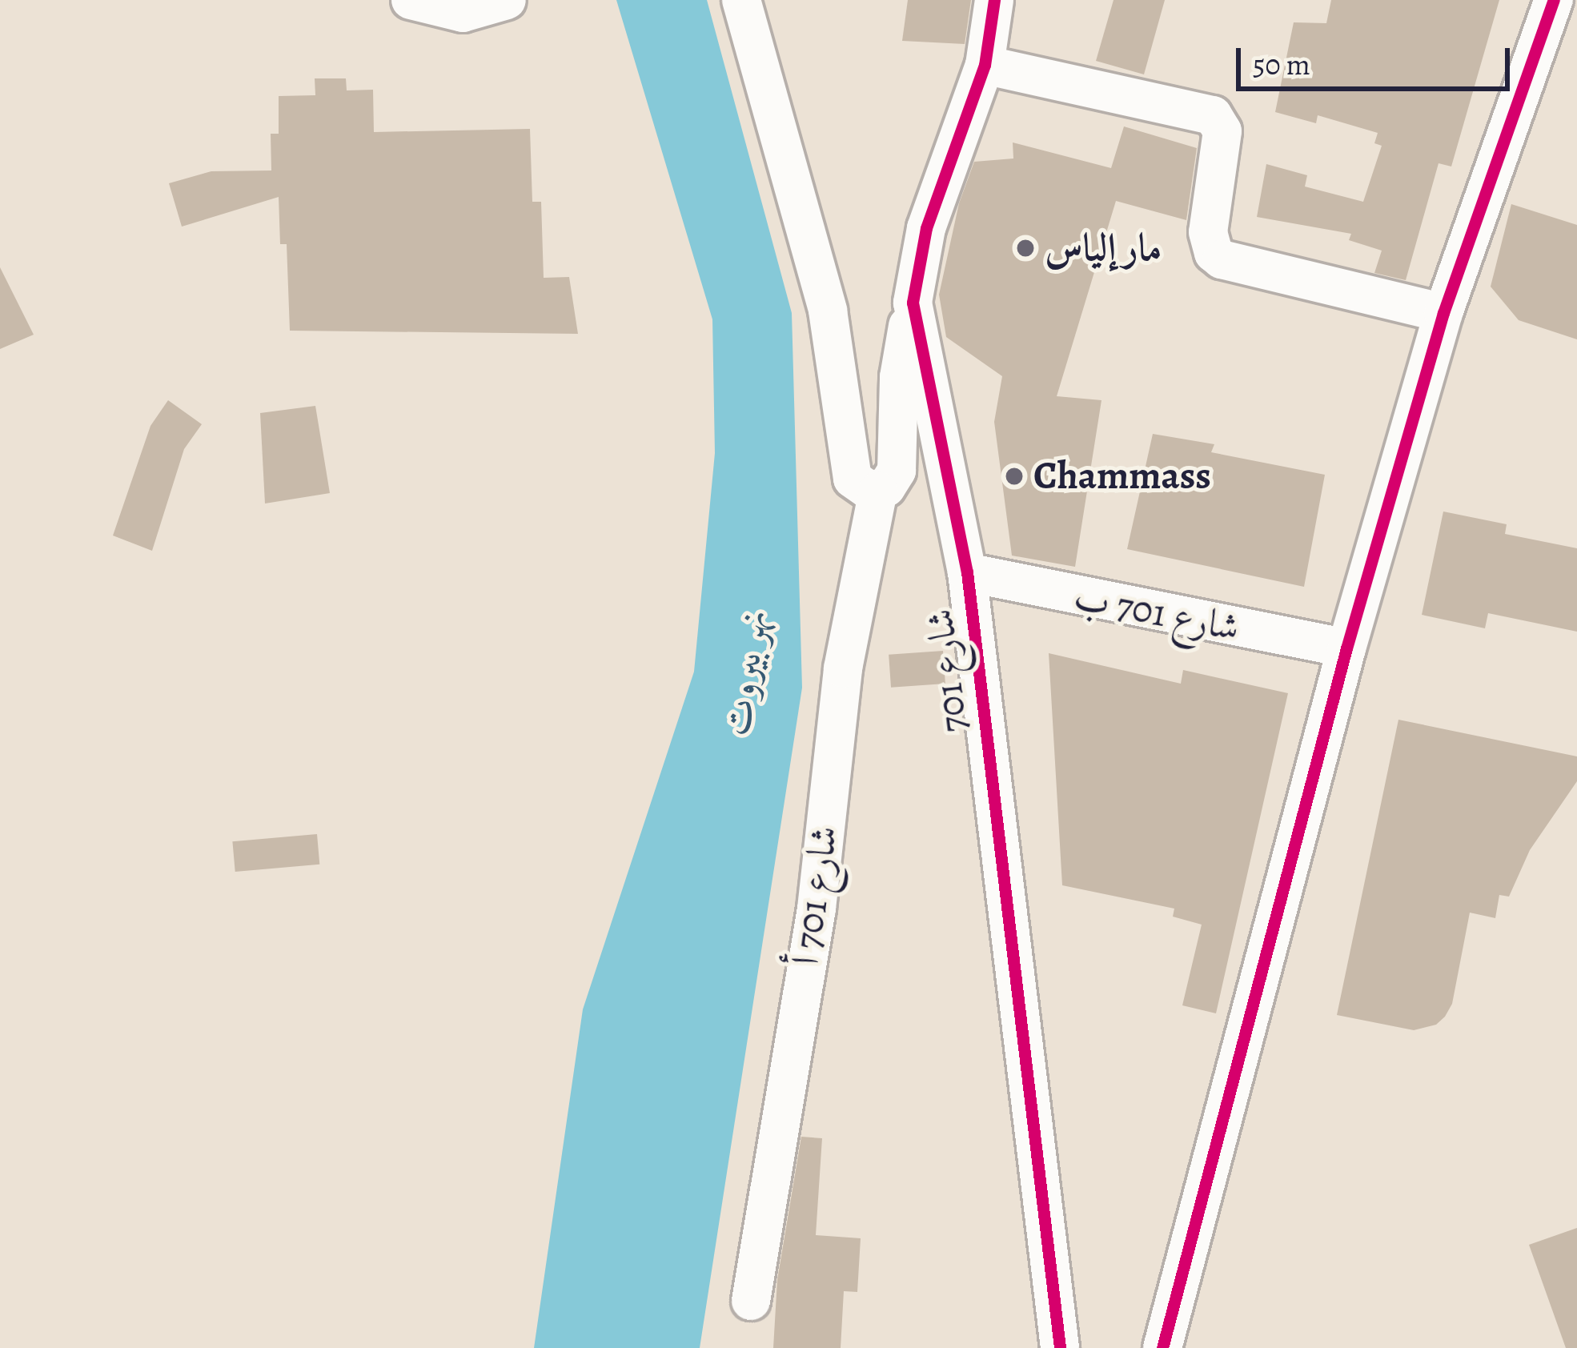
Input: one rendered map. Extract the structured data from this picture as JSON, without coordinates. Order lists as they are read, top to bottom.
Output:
{
  "streets": {
    "street": ["شارع 701 ب", "شارع 701", "شارع 701 أ"]
  },
  "crossings": [
    ["شارع 701 ب", "شارع 701"],
    ["شارع 701", "شارع 701 أ"]
  ],
  "water": ["نهر بيروت"],
  "places": ["مار إلياس", "Chammass"],
  "scale_bar": "50 m"
}
